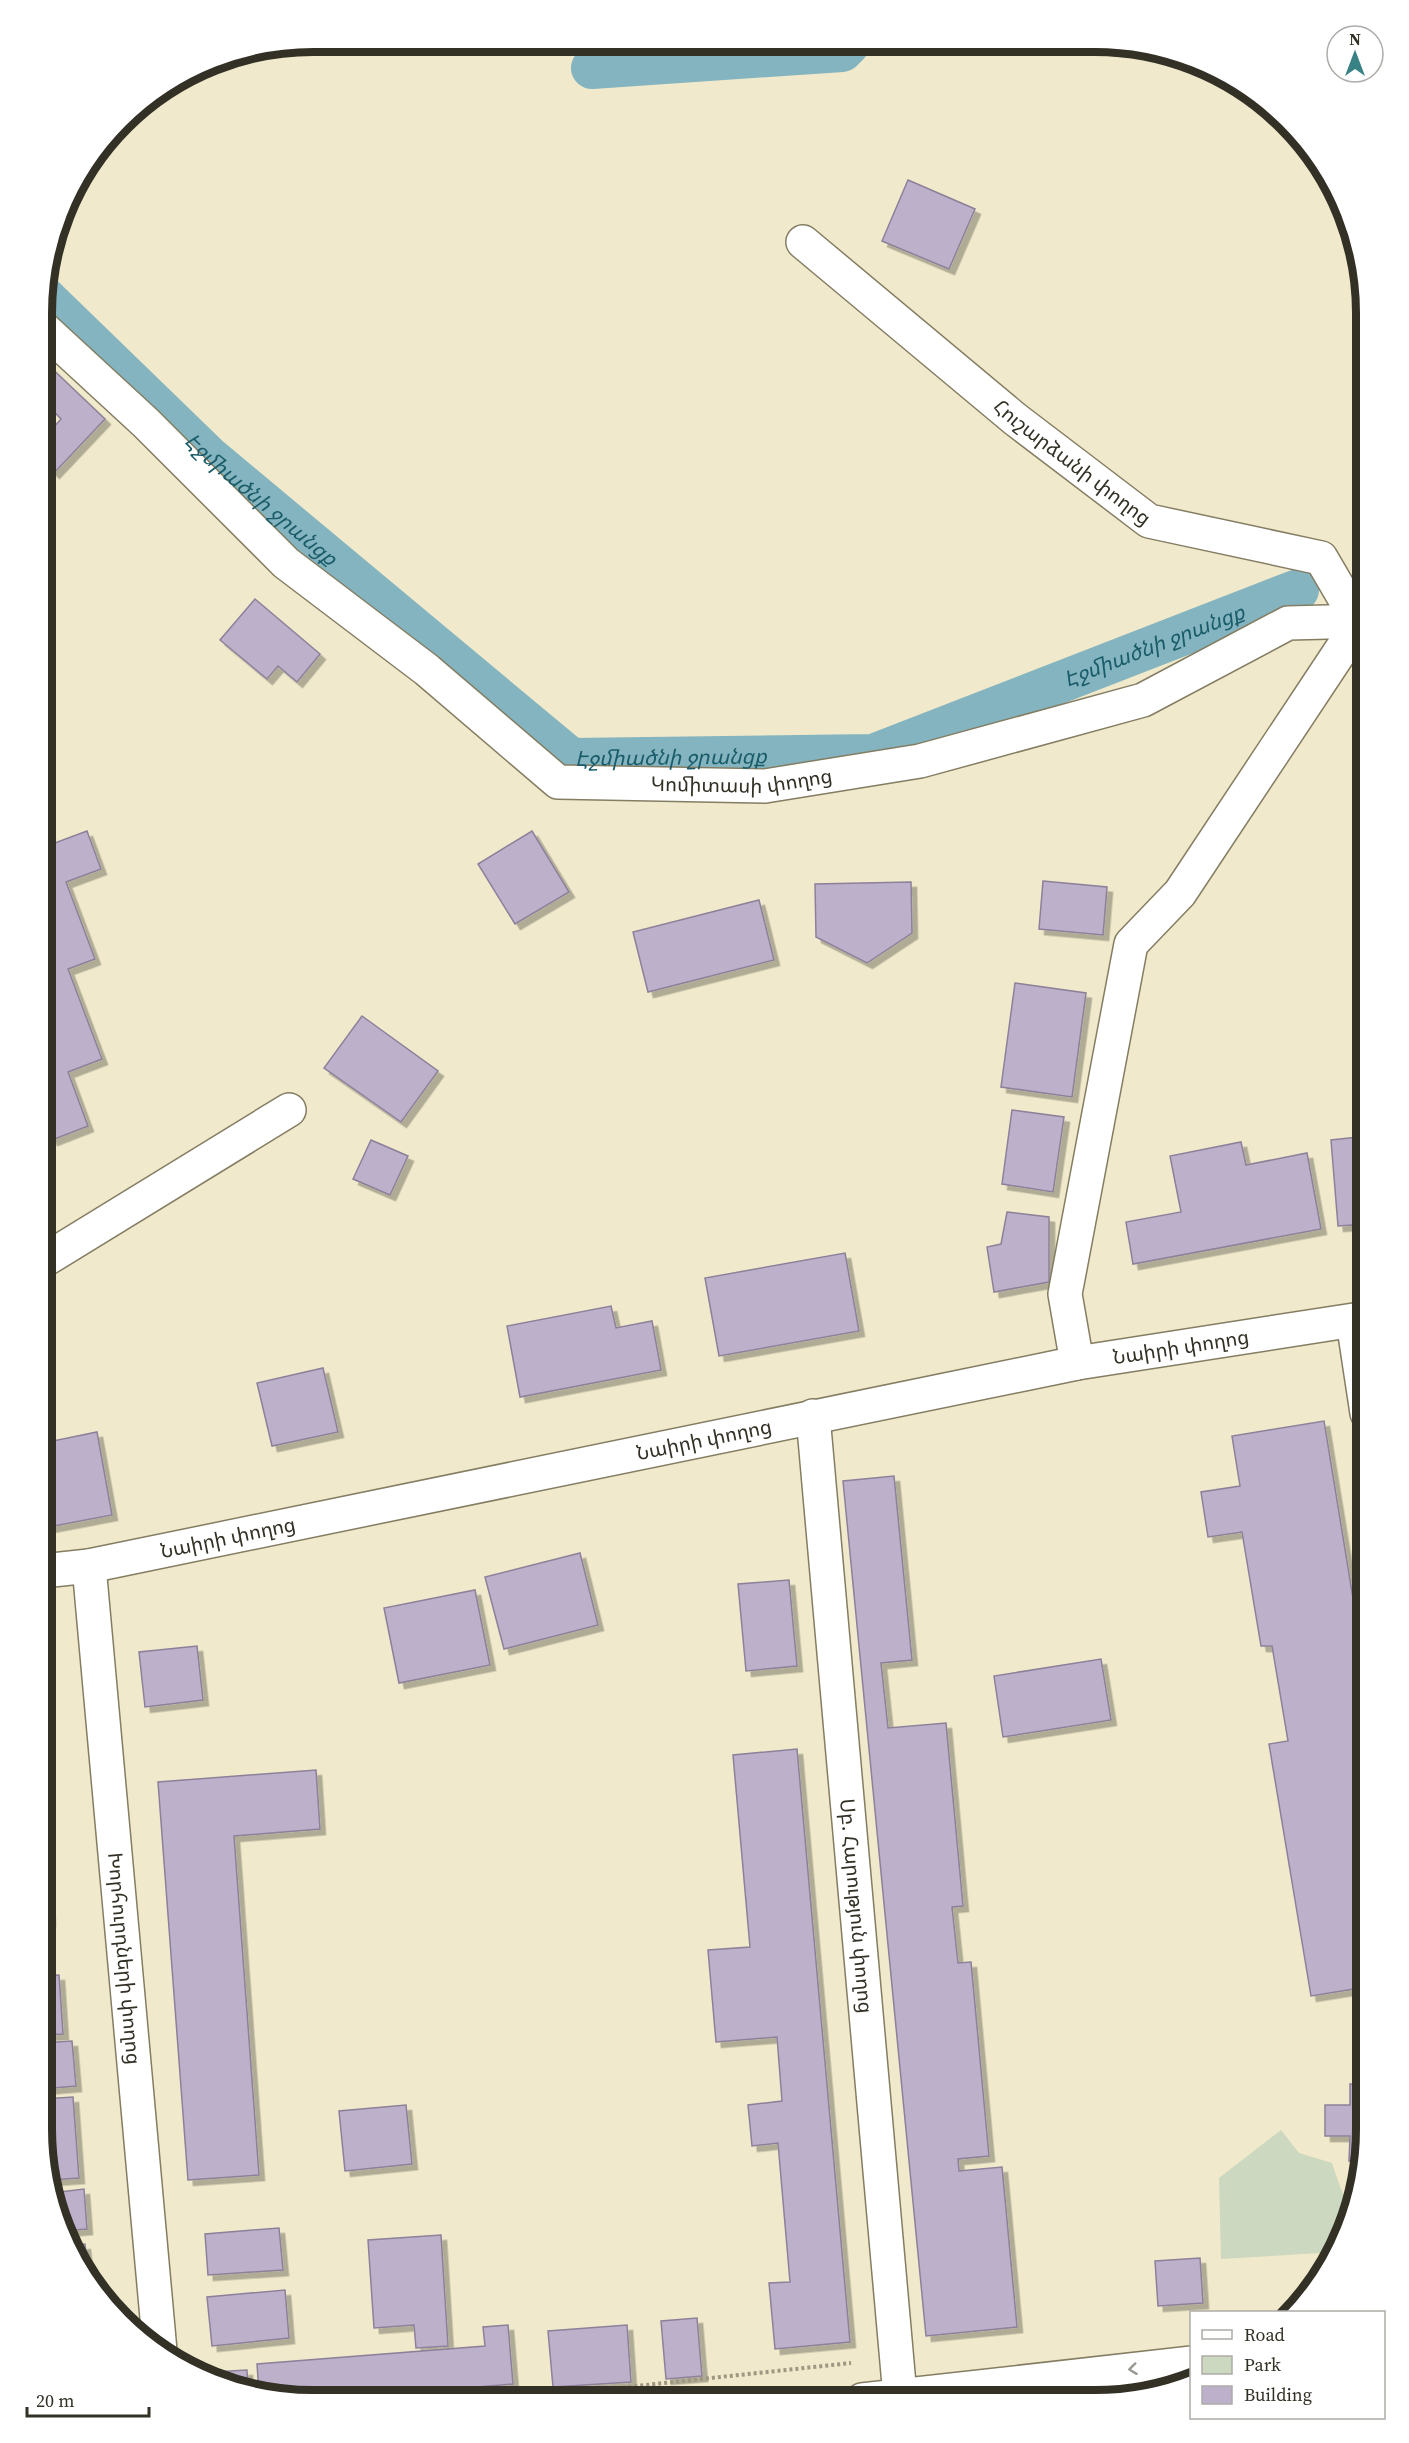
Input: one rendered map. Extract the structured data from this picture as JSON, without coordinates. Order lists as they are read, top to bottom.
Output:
{
  "streets": {
    "main road": [
      "Հուշարձանի փողոց",
      "Կոմիտասի փողոց",
      "Նաիրի փողոց",
      "Սբ. Հարություն փողոց",
      "Խորհուրդների փողոց"
    ]
  },
  "crossings": [
    ["Նաիրի փողոց", "Սբ. Հարություն փողոց"],
    ["Նաիրի փողոց", "Խորհուրդների փողոց"]
  ],
  "water": ["Էջմիածնի ջրանցք"],
  "legend": ["Road", "Park", "Building"],
  "scale_bar": "20 m",
  "north": "top"
}
